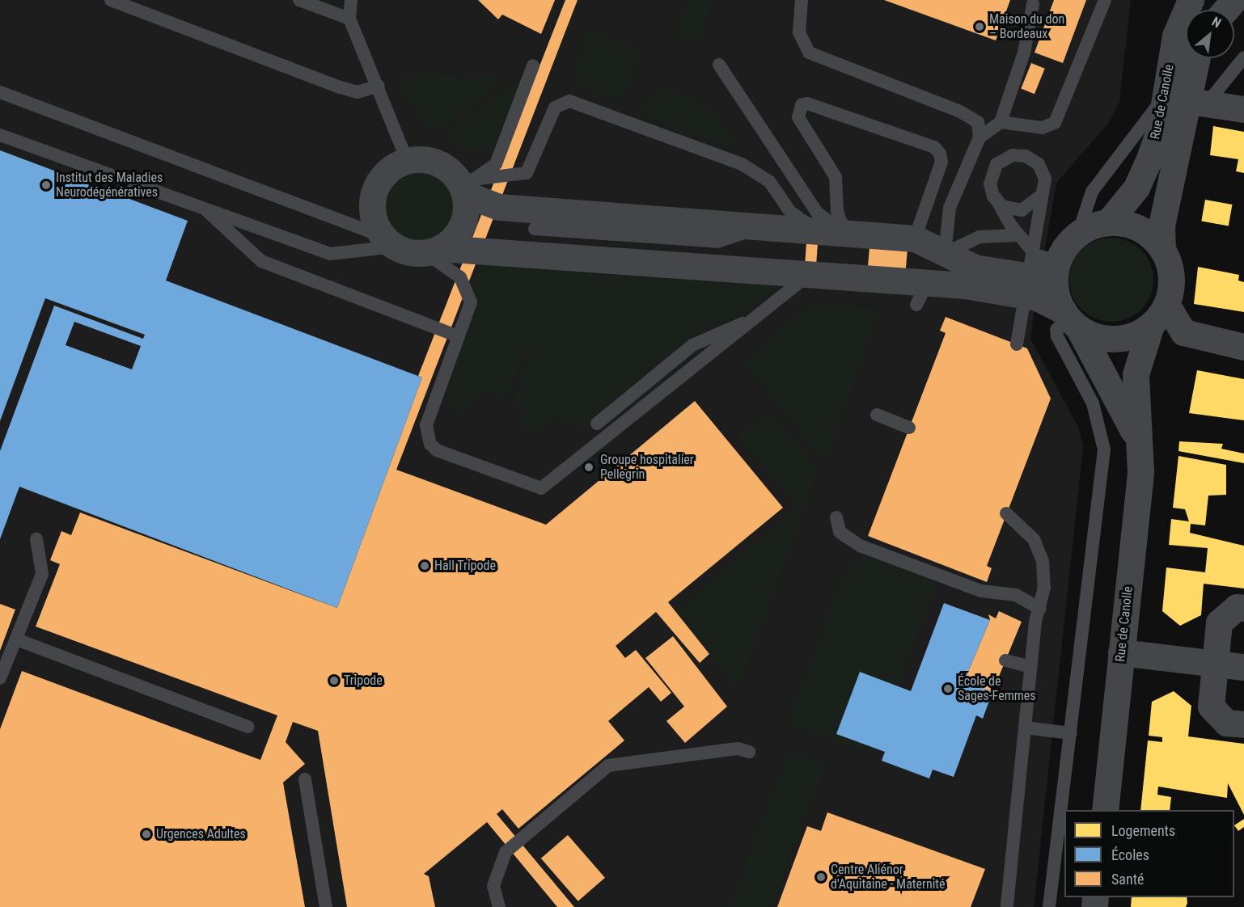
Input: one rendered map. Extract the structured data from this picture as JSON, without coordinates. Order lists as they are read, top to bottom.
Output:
{
  "streets": {
    "street": ["Rue de Canolle"]
  },
  "places": [
    "Maison du don – Bordeaux",
    "Institut des Maladies Neurodégénératives",
    "Groupe hospitalier Pellegrin",
    "Hall Tripode",
    "Tripode",
    "École de Sages-Femmes",
    "Urgences Adultes",
    "Centre Aliénor d'Aquitaine - Maternité"
  ],
  "legend": ["Logements", "Écoles", "Santé"],
  "north": "top right"
}
